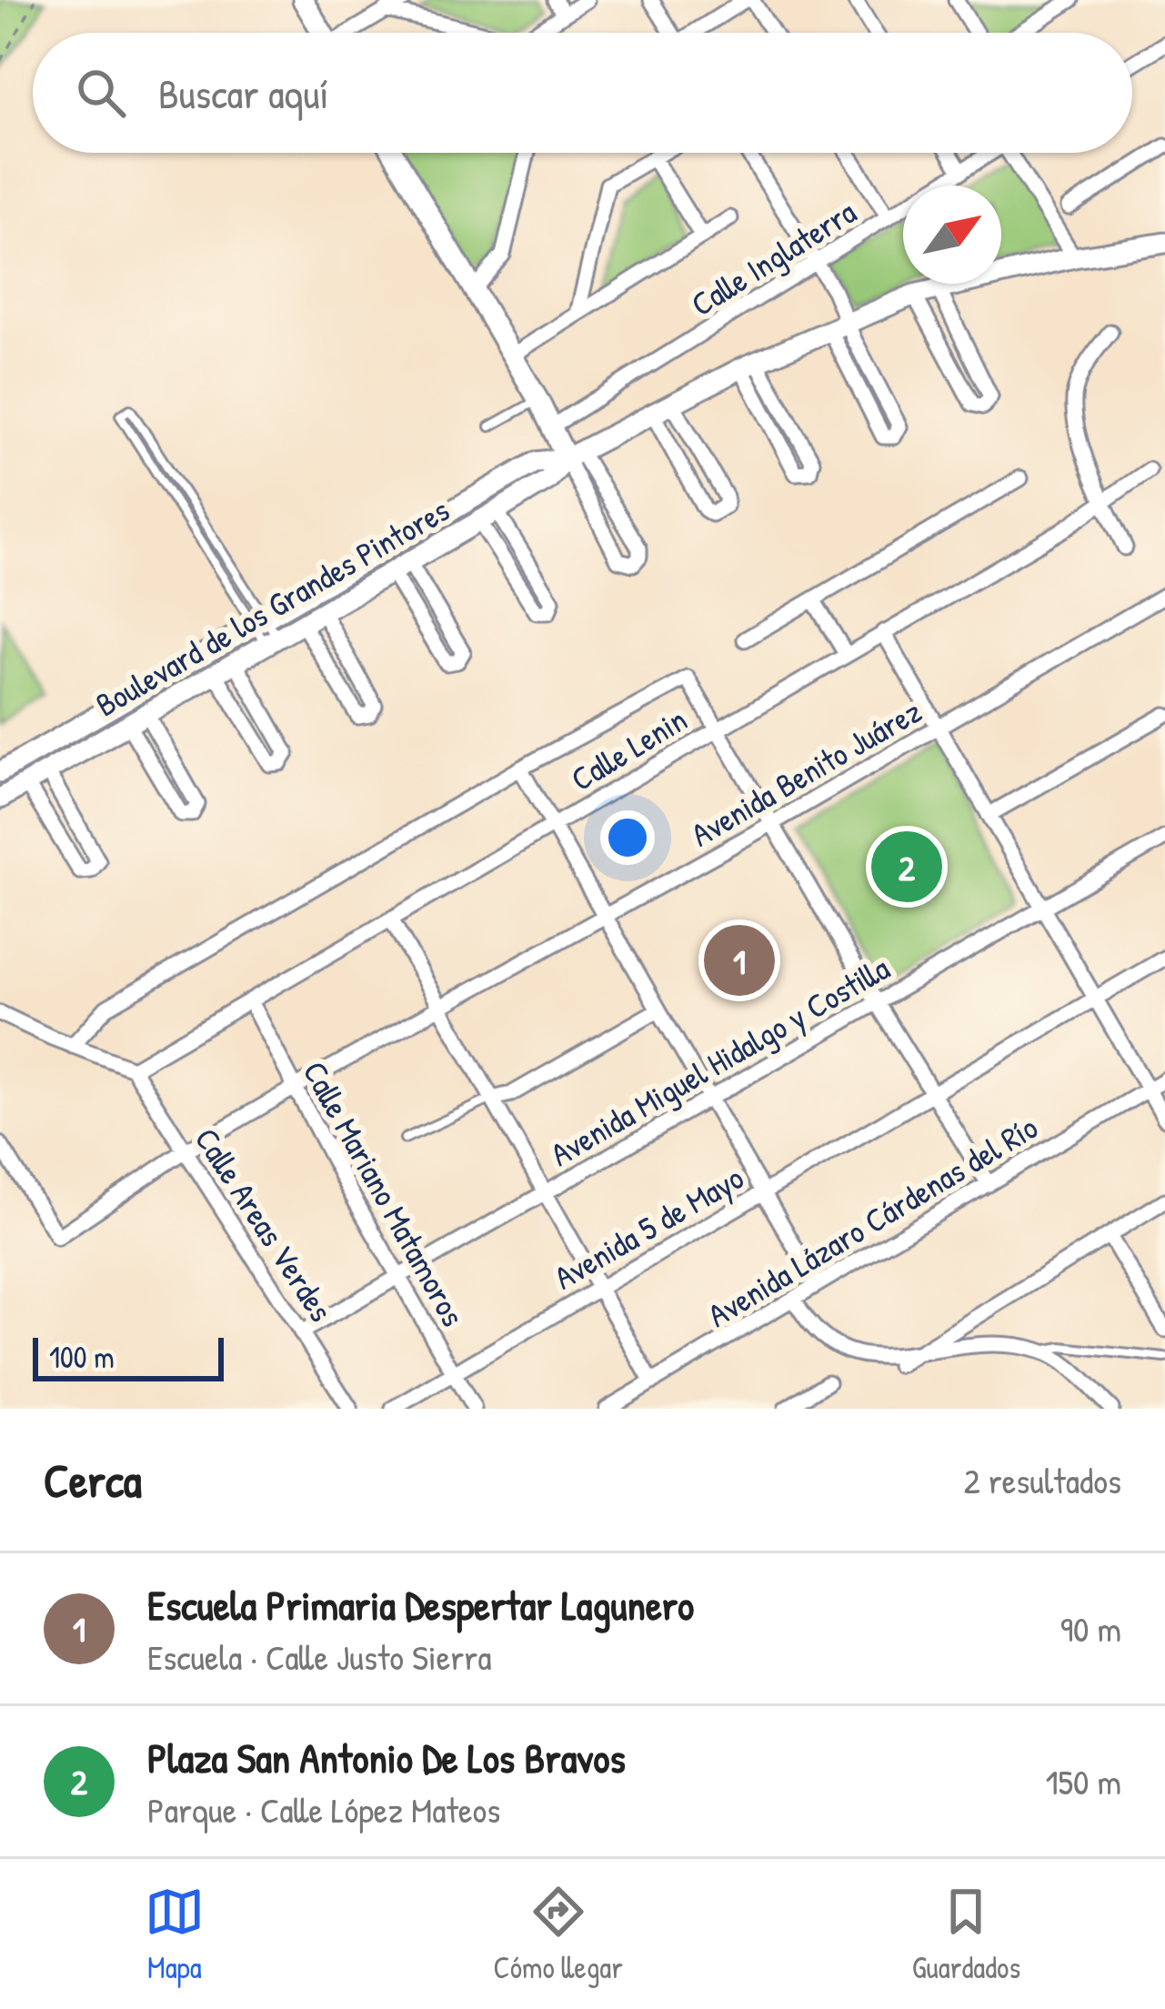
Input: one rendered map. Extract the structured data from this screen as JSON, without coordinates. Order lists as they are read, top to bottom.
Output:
{
  "streets": {
    "street": [
      "Calle Inglaterra",
      "Boulevard de los Grandes Pintores",
      "Calle Lenin",
      "Avenida Benito Juárez",
      "Avenida Miguel Hidalgo y Costilla",
      "Calle Mariano Matamoros",
      "Avenida Lázaro Cárdenas del Río",
      "Calle Areas Verdes",
      "Avenida 5 de Mayo"
    ]
  },
  "crossings": [
    ["Calle Lenin", "Calle Mariano Matamoros"],
    ["Calle Lenin", "Calle Areas Verdes"],
    ["Avenida Benito Juárez", "Calle Mariano Matamoros"],
    ["Avenida Benito Juárez", "Calle Areas Verdes"],
    ["Avenida Miguel Hidalgo y Costilla", "Calle Mariano Matamoros"],
    ["Avenida Miguel Hidalgo y Costilla", "Calle Areas Verdes"],
    ["Calle Mariano Matamoros", "Avenida 5 de Mayo"]
  ],
  "scale_bar": "100 m",
  "north": "top right",
  "page": {
    "search": "Buscar aquí",
    "pins": ["2", "1"],
    "scale": "100 m",
    "heading": ["Cerca", "2 resultados"],
    "list": [
      {
        "mark": "1",
        "name": "Escuela Primaria Despertar Lagunero",
        "note": "Escuela · Calle Justo Sierra",
        "value": "90 m"
      },
      {
        "mark": "2",
        "name": "Plaza San Antonio De Los Bravos",
        "note": "Parque · Calle López Mateos",
        "value": "150 m"
      }
    ],
    "nav": ["Mapa", "Cómo llegar", "Guardados"]
  }
}
